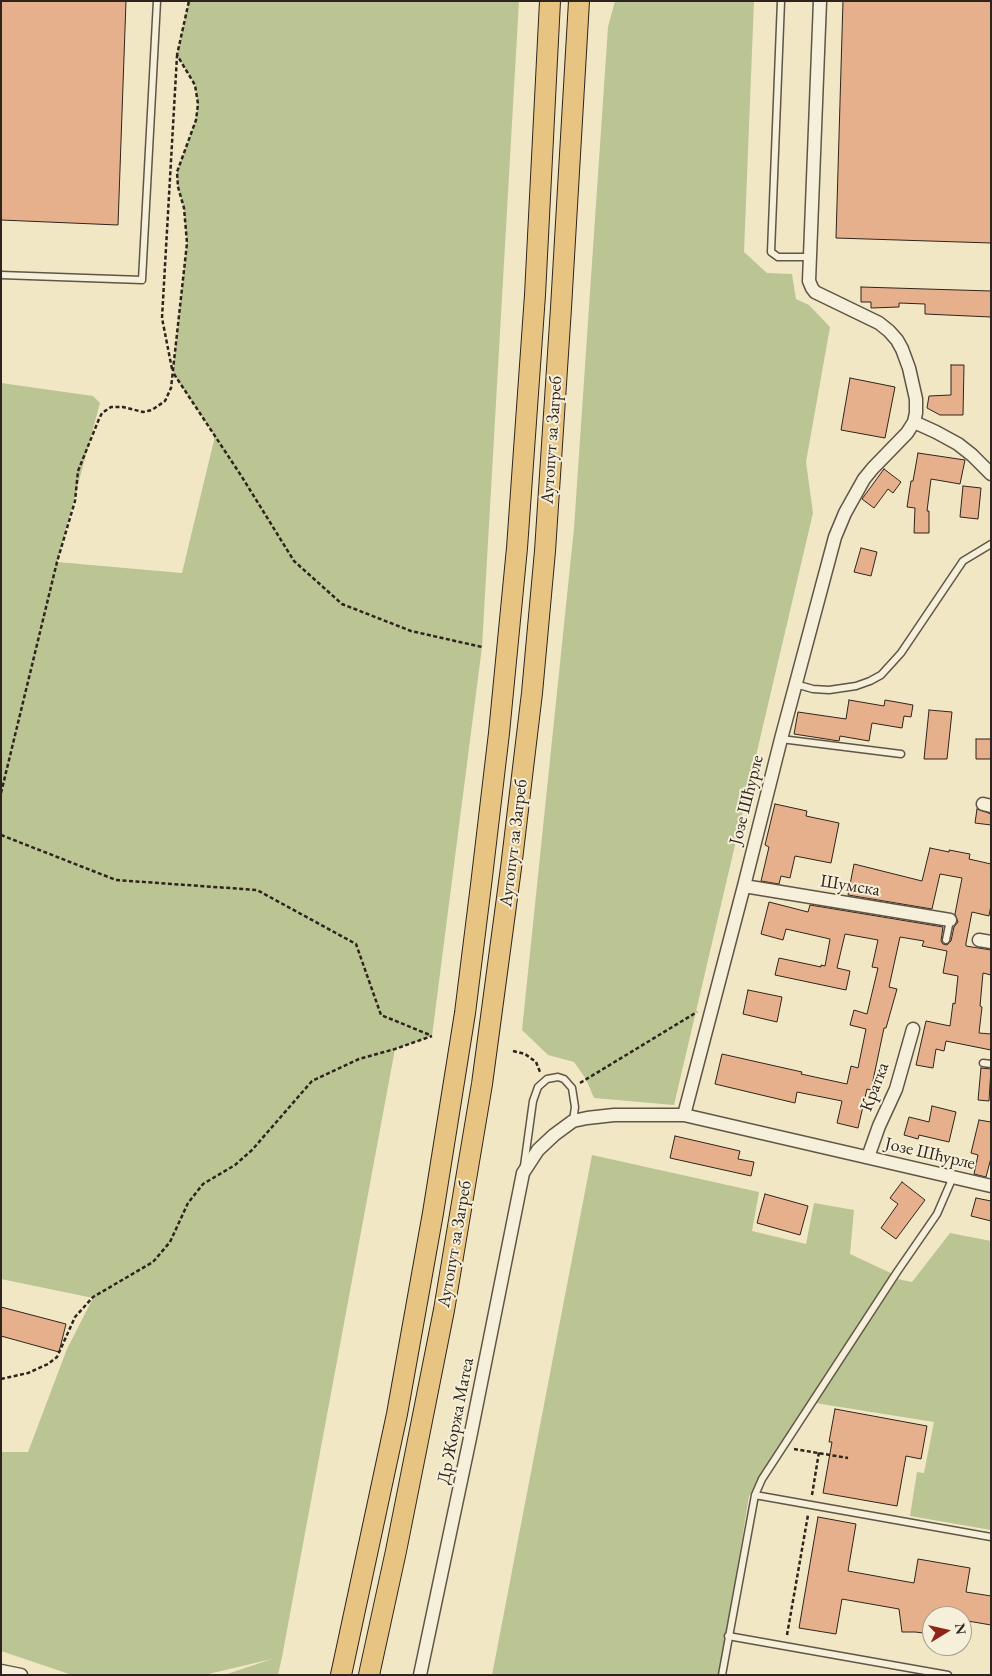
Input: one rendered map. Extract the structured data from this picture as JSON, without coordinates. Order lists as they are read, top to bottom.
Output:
{
  "streets": {
    "highway": ["Аутопут за Загреб"],
    "street": [
      "Јозе Шћурле",
      "Шумска",
      "Кратка",
      "Др Жоржа Матеа"
    ]
  },
  "crossings": [
    ["Јозе Шћурле", "Шумска"],
    ["Јозе Шћурле", "Кратка"]
  ],
  "north": "right"
}
